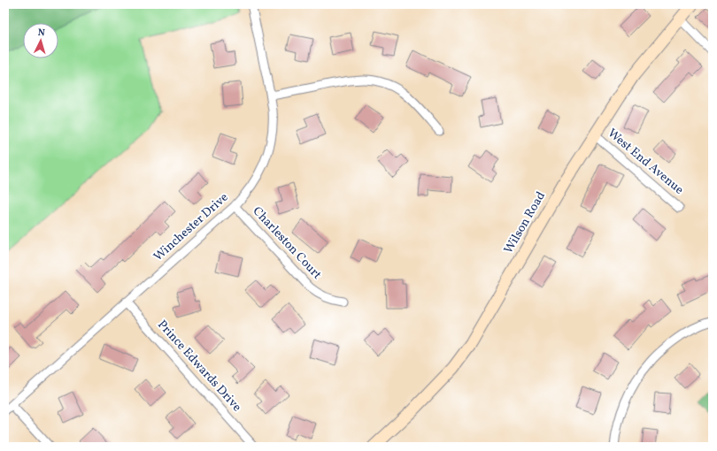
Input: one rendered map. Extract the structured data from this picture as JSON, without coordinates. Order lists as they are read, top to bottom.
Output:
{
  "streets": {
    "street": [
      "West End Avenue",
      "Wilson Road",
      "Winchester Drive",
      "Charleston Court",
      "Prince Edwards Drive"
    ]
  },
  "crossings": [
    ["West End Avenue", "Wilson Road"],
    ["Winchester Drive", "Charleston Court"],
    ["Winchester Drive", "Prince Edwards Drive"]
  ],
  "north": "top"
}
